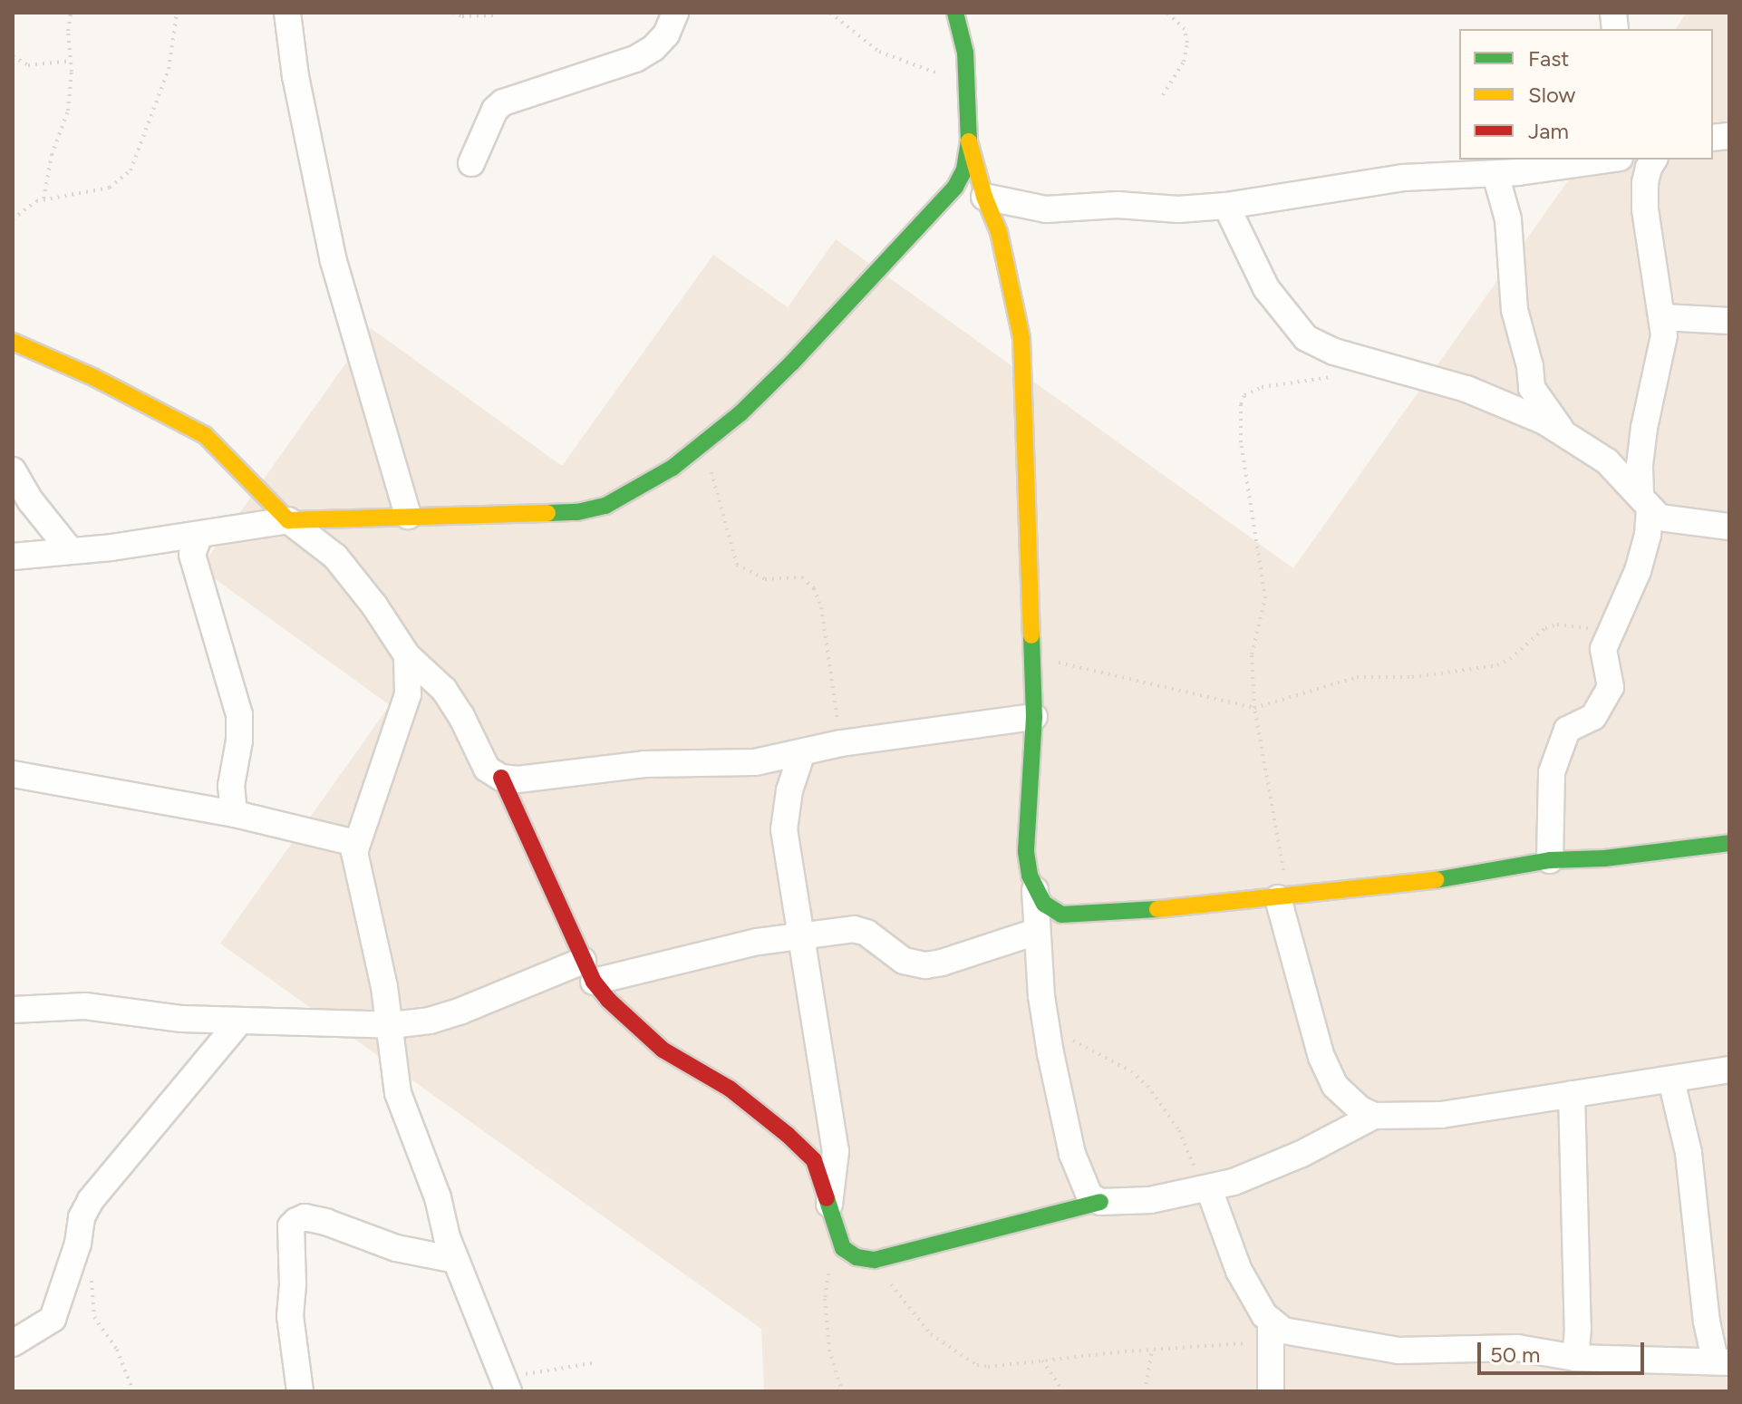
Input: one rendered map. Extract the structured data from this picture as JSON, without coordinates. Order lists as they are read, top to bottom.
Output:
{
  "legend": ["Fast", "Slow", "Jam"],
  "scale_bar": "50 m"
}
